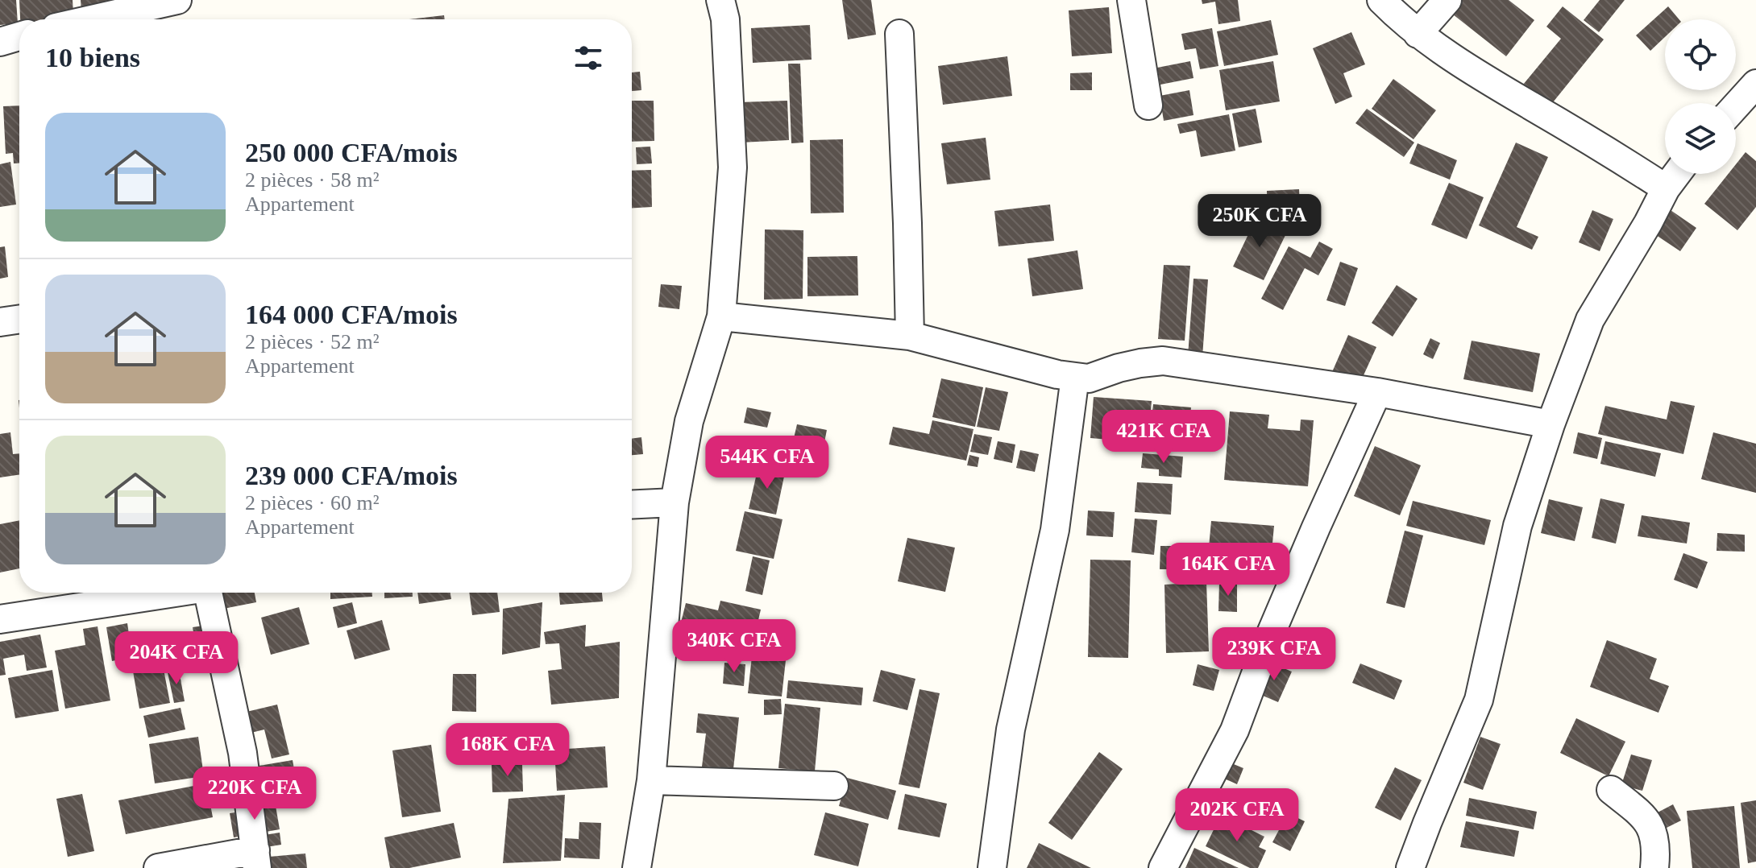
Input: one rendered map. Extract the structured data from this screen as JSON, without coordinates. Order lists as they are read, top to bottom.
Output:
{
  "page": {
    "heading": "10 biens",
    "list": [
      {
        "name": "250 000 CFA/mois",
        "note": "2 pièces · 58 m² · Appartement"
      },
      {
        "name": "164 000 CFA/mois",
        "note": "2 pièces · 52 m² · Appartement"
      },
      {
        "name": "239 000 CFA/mois",
        "note": "2 pièces · 60 m² · Appartement"
      }
    ],
    "price": [
      "250K CFA",
      "421K CFA",
      "544K CFA",
      "164K CFA",
      "340K CFA",
      "239K CFA",
      "204K CFA",
      "168K CFA",
      "220K CFA",
      "202K CFA"
    ]
  }
}
